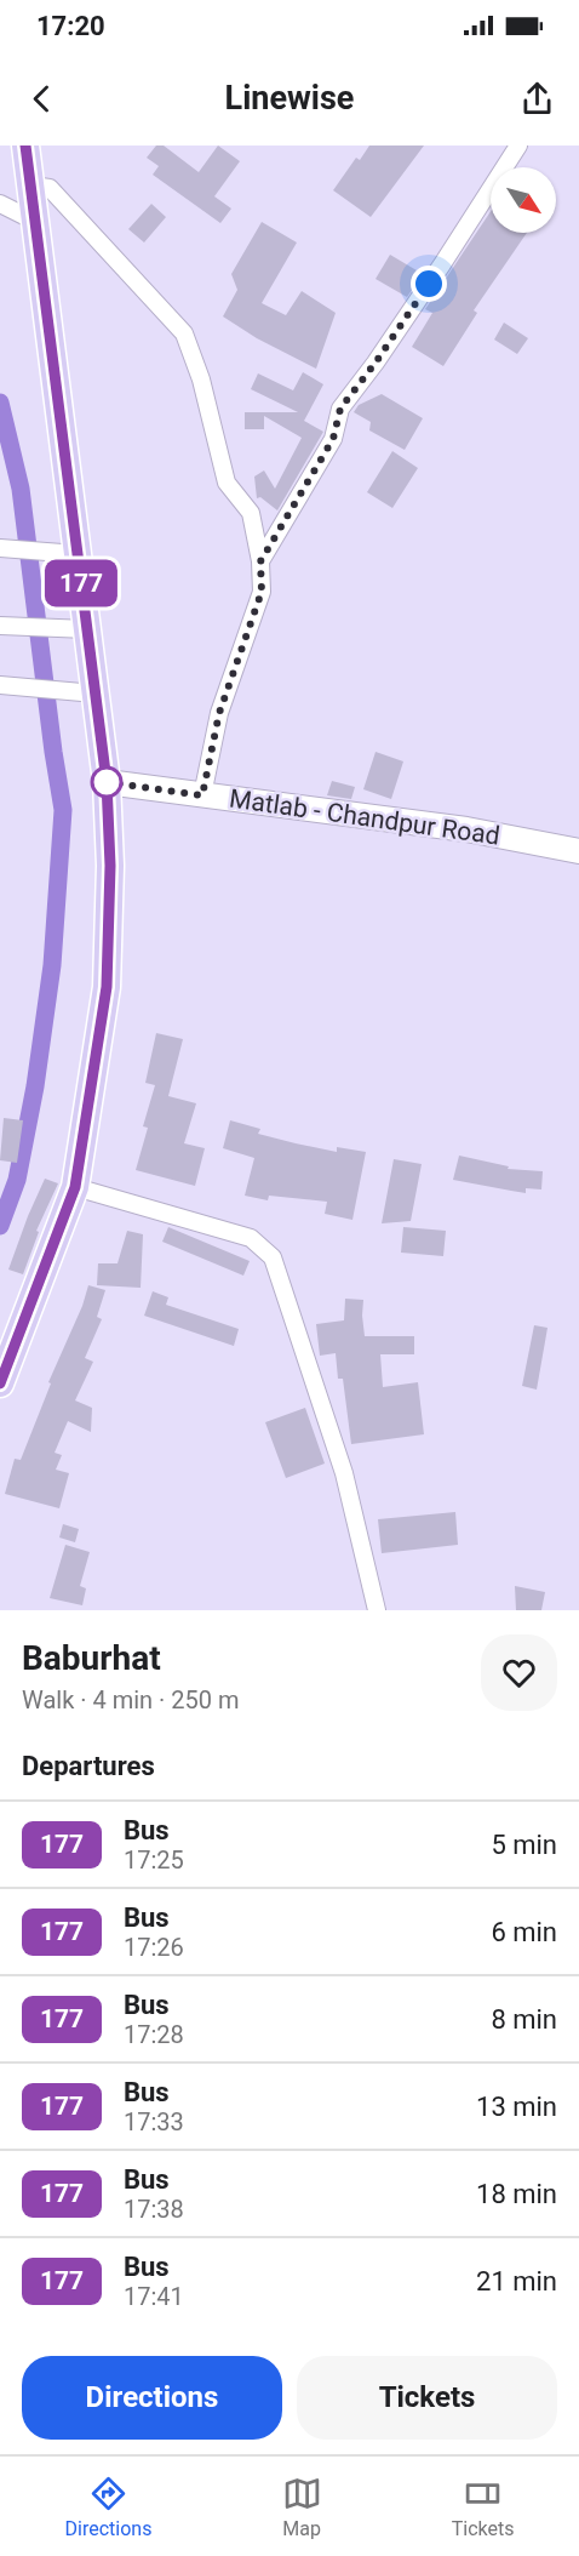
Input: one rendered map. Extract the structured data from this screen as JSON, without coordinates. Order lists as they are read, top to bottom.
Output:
{
  "streets": {
    "main road": ["Matlab - Chandpur Road"]
  },
  "lines": ["bus line 177"],
  "north": "bottom right",
  "page": {
    "status": "17:20",
    "header": "Linewise",
    "on_map": "177",
    "heading": [
      ["Baburhat", "Walk · 4 min · 250 m"],
      "Departures"
    ],
    "list": [
      {
        "mark": "177",
        "name": "Bus",
        "note": "17:25",
        "value": "5 min"
      },
      {
        "mark": "177",
        "name": "Bus",
        "note": "17:26",
        "value": "6 min"
      },
      {
        "mark": "177",
        "name": "Bus",
        "note": "17:28",
        "value": "8 min"
      },
      {
        "mark": "177",
        "name": "Bus",
        "note": "17:33",
        "value": "13 min"
      },
      {
        "mark": "177",
        "name": "Bus",
        "note": "17:38",
        "value": "18 min"
      },
      {
        "mark": "177",
        "name": "Bus",
        "note": "17:41",
        "value": "21 min"
      }
    ],
    "buttons": ["Directions", "Tickets"],
    "tabs": ["Directions", "Map", "Tickets"]
  }
}
